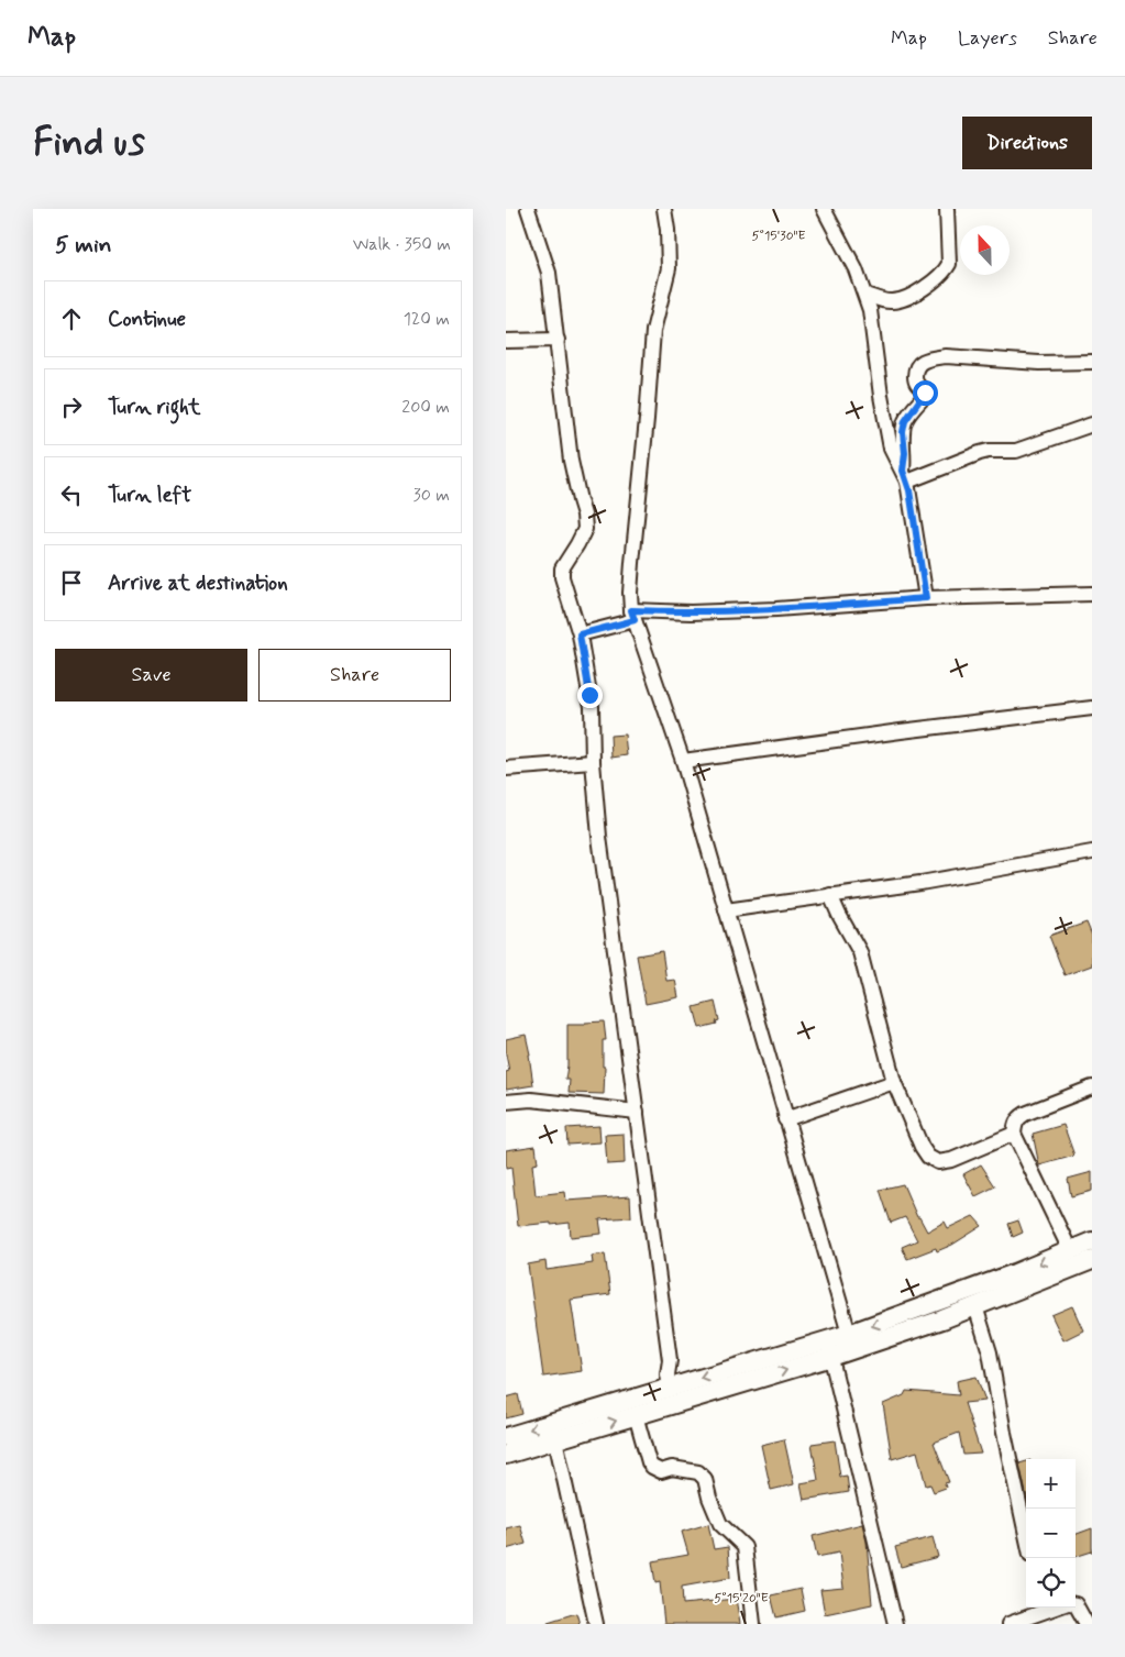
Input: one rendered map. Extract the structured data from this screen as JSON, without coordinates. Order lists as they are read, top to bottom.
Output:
{
  "north": "top",
  "page": {
    "header": "Map",
    "nav": ["Map", "Layers", "Share"],
    "buttons": [
      "Directions",
      ["Save", "Share"]
    ],
    "title": "Find us",
    "heading": ["5 min", "Walk · 350 m"],
    "list": [
      ["Continue", "120 m"],
      ["Turn right", "200 m"],
      ["Turn left", "30 m"],
      "Arrive at destination"
    ],
    "map_buttons": ["+", "−"]
  },
  "coordinates": ["5°15'30\"E", "5°15'20\"E"]
}
